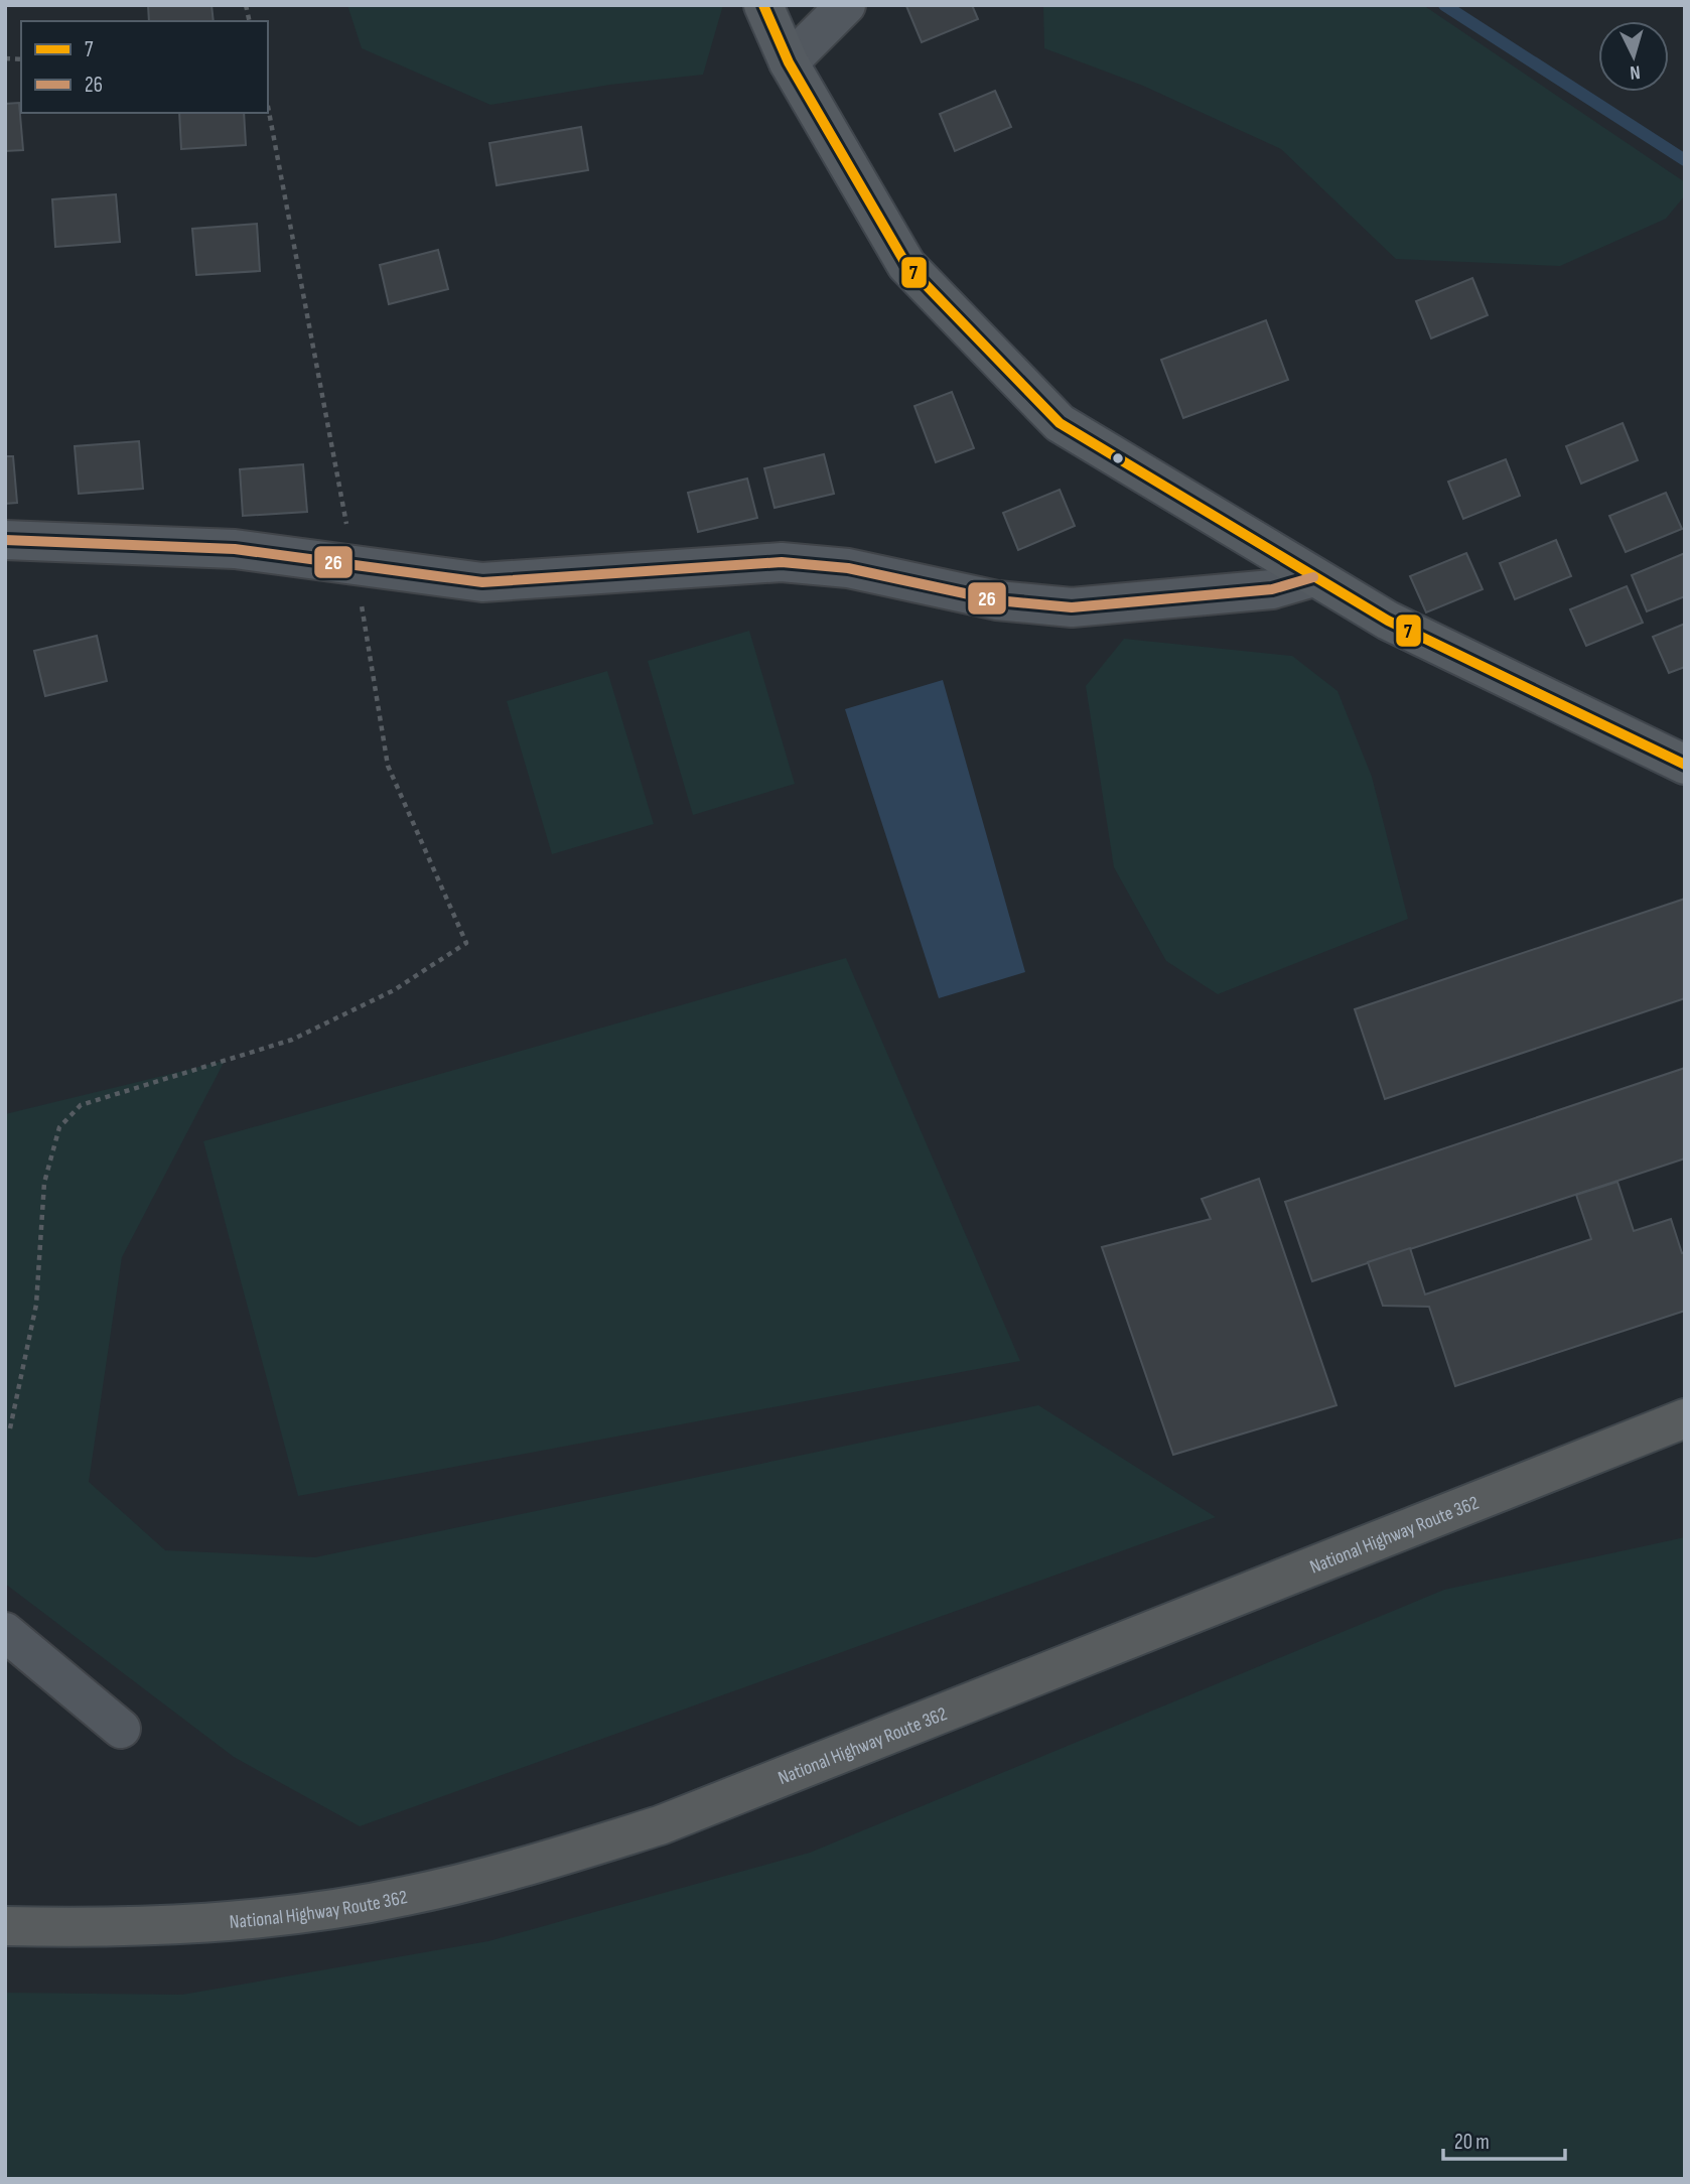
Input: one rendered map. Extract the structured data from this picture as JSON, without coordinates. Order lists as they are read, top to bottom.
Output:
{
  "streets": {
    "highway": ["National Highway Route 362"]
  },
  "lines": ["transit line 7", "transit line 26"],
  "legend": ["7", "26"],
  "scale_bar": "20 m",
  "north": "bottom"
}
